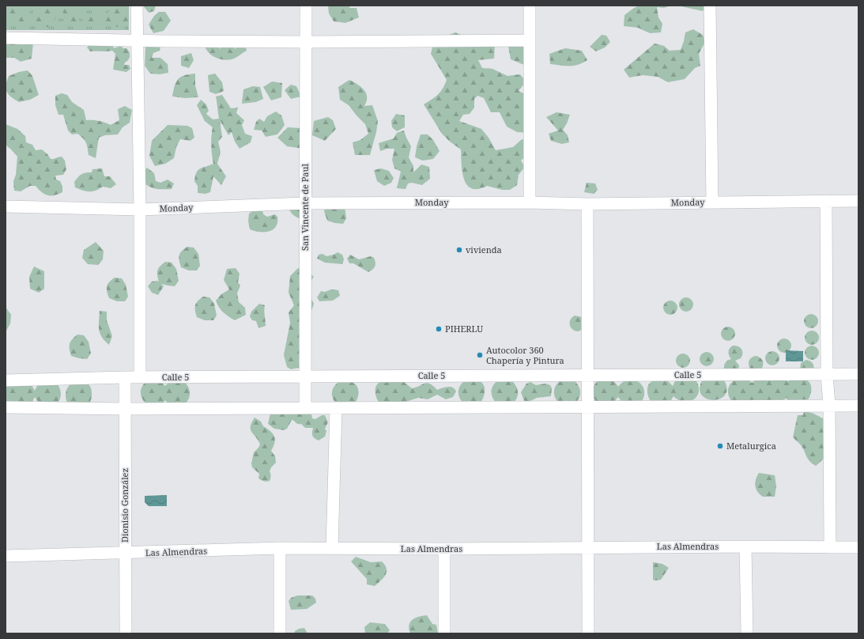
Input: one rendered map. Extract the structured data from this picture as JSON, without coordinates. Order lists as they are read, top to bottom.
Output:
{
  "streets": {
    "street": [
      "Monday",
      "San Vincente de Paul",
      "Calle 5",
      "Dionisio González",
      "Las Almendras"
    ]
  },
  "crossings": [
    ["Monday", "San Vincente de Paul"],
    ["San Vincente de Paul", "Calle 5"],
    ["Calle 5", "Dionisio González"],
    ["Dionisio González", "Las Almendras"]
  ],
  "places": [
    "vivienda",
    "PIHERLU",
    "Autocolor 360 Chapería y Pintura",
    "Metalurgica"
  ]
}
